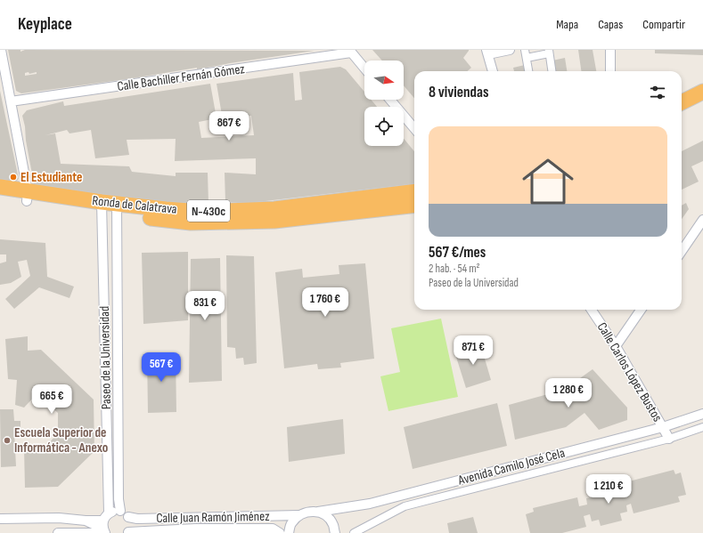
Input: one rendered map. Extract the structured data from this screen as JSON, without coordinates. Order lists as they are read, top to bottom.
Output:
{
  "streets": {
    "highway": ["Ronda de Calatrava", "N-430c"],
    "street": [
      "Calle Bachiller Fernán Gómez",
      "Paseo de la Universidad",
      "Calle Carlos López Bustos",
      "Avenida Camilo José Cela",
      "Calle Juan Ramón Jiménez"
    ]
  },
  "crossings": [
    ["Ronda de Calatrava", "Paseo de la Universidad"],
    ["Calle Carlos López Bustos", "Avenida Camilo José Cela"],
    ["Avenida Camilo José Cela", "Calle Juan Ramón Jiménez"]
  ],
  "places": ["El Estudiante", "Escuela Superior de Informática - Anexo"],
  "north": "right",
  "page": {
    "header": "Keyplace",
    "nav": ["Mapa", "Capas", "Compartir"],
    "heading": "8 viviendas",
    "price": [
      "867 €",
      "1 760 €",
      "831 €",
      "871 €",
      "567 €",
      "1 280 €",
      "665 €",
      "1 210 €"
    ],
    "list": [
      {
        "name": "567 €/mes",
        "note": "2 hab. · 54 m² · Paseo de la Universidad"
      }
    ]
  }
}
